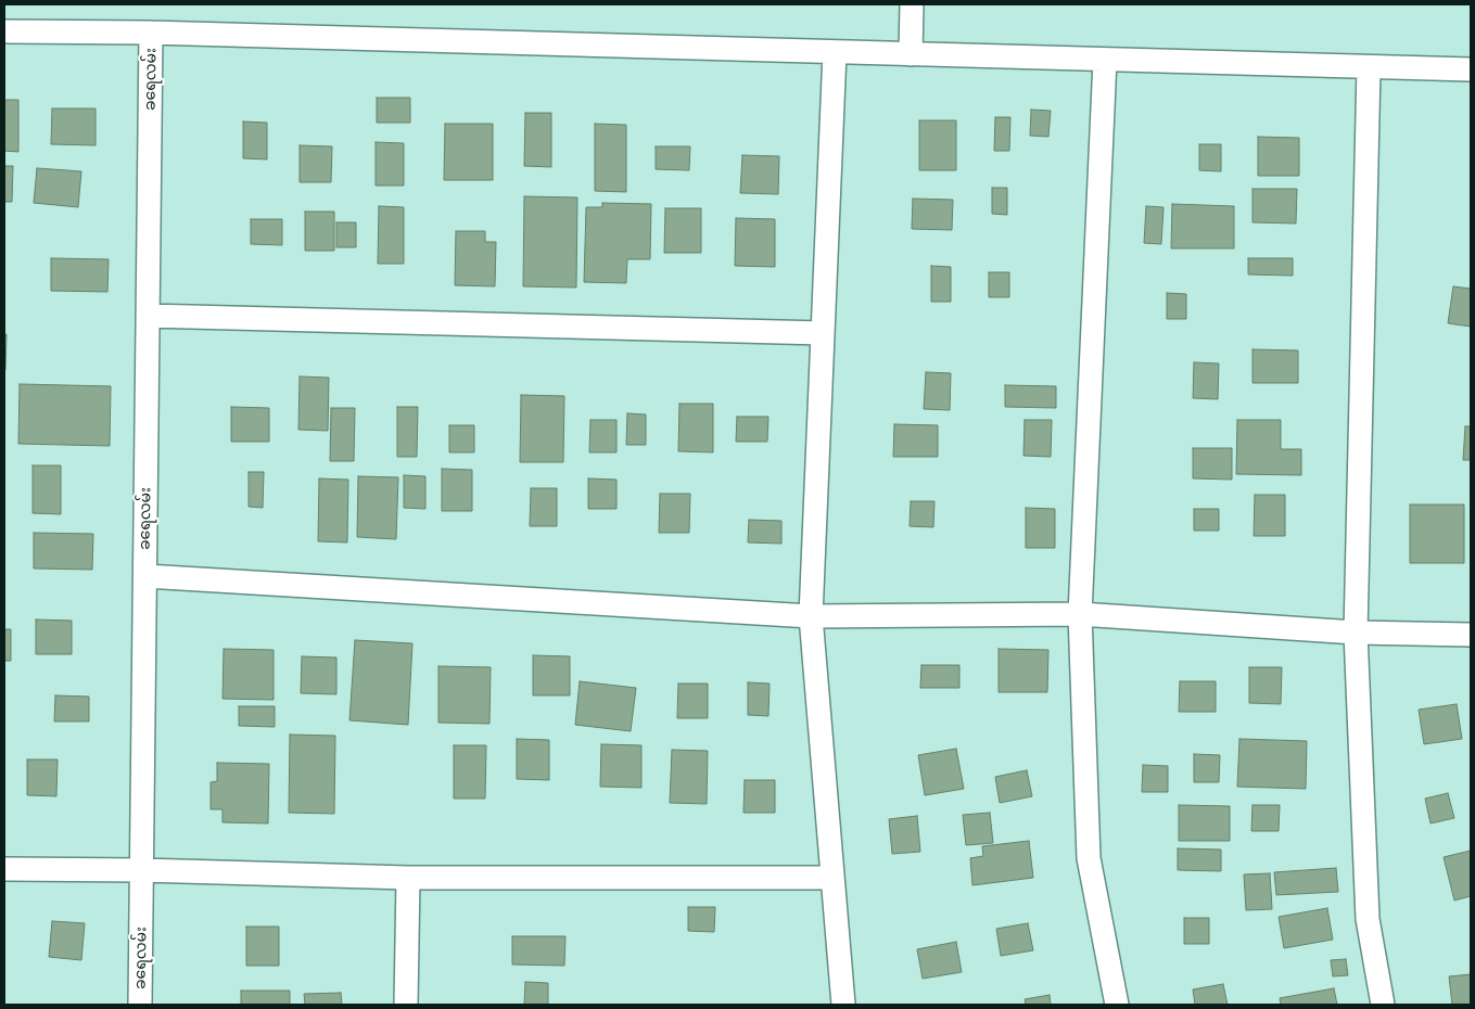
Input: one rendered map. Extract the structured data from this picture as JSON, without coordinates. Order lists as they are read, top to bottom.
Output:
{
  "streets": {
    "street": ["ခရေလမ်း"]
  }
}
